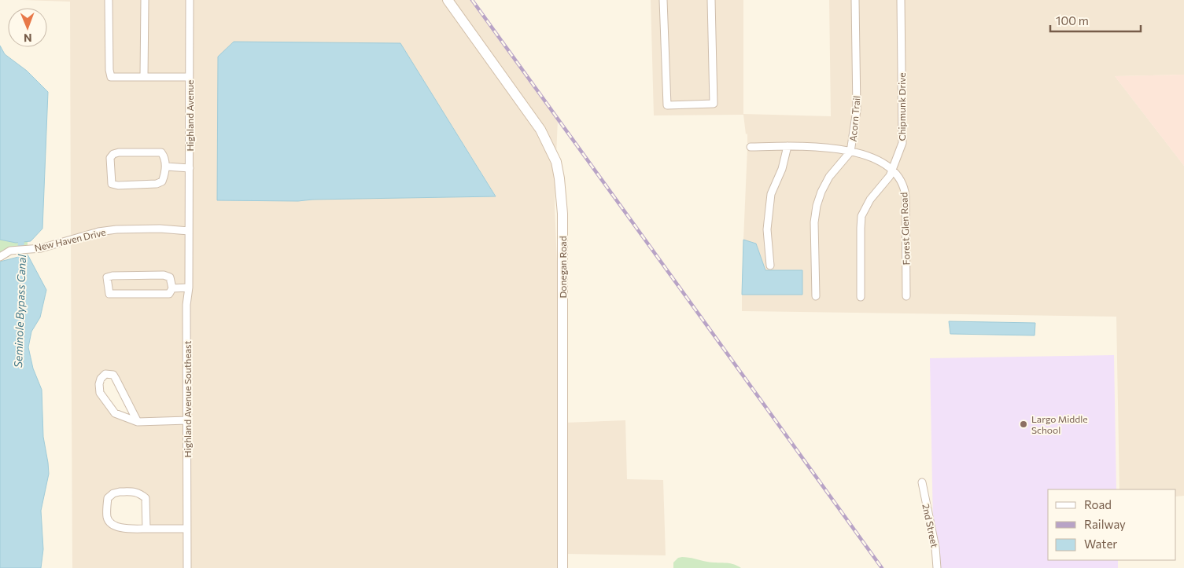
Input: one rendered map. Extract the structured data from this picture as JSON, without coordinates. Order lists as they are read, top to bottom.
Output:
{
  "streets": {
    "street": [
      "Chipmunk Drive",
      "Highland Avenue",
      "Acorn Trail",
      "Forest Glen Road",
      "New Haven Drive",
      "Donegan Road",
      "Highland Avenue Southeast",
      "2nd Street"
    ]
  },
  "crossings": [
    ["Chipmunk Drive", "Forest Glen Road"],
    ["Highland Avenue", "New Haven Drive"],
    ["Highland Avenue", "Highland Avenue Southeast"],
    ["Acorn Trail", "Forest Glen Road"],
    ["New Haven Drive", "Highland Avenue Southeast"]
  ],
  "water": ["Seminole Bypass Canal"],
  "places": ["Largo Middle School"],
  "legend": ["Road", "Railway", "Water"],
  "scale_bar": "100 m",
  "north": "bottom"
}
